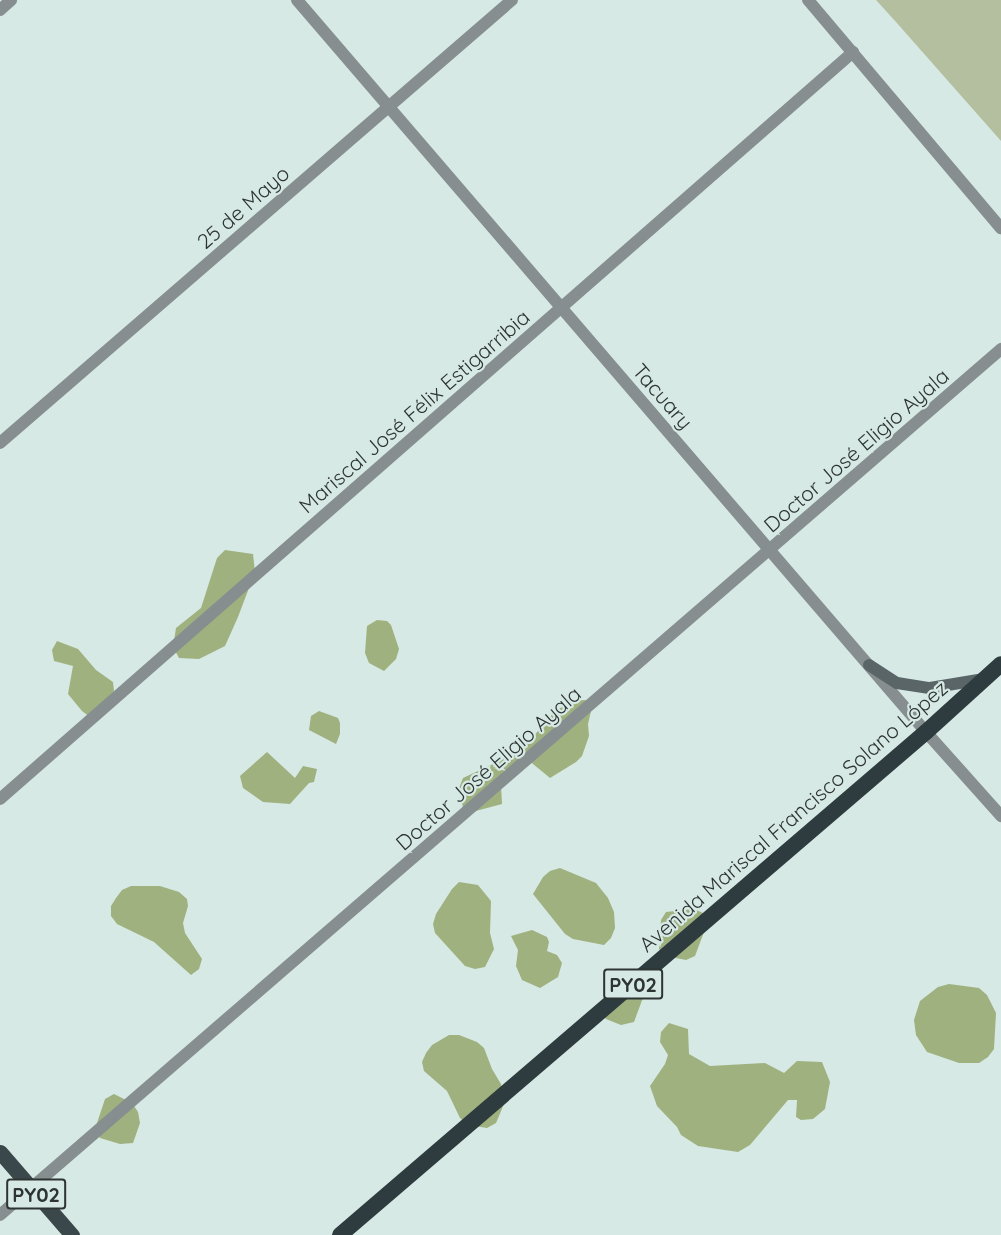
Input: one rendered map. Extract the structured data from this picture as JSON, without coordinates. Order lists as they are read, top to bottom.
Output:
{
  "streets": {
    "highway": ["Avenida Mariscal Francisco Solano López", "PY02"],
    "street": [
      "25 de Mayo",
      "Tacuary",
      "Mariscal José Félix Estigarribia",
      "Doctor José Eligio Ayala"
    ]
  },
  "crossings": [
    ["25 de Mayo", "Tacuary"],
    ["Tacuary", "Mariscal José Félix Estigarribia"],
    ["Tacuary", "Doctor José Eligio Ayala"],
    ["Tacuary", "Avenida Mariscal Francisco Solano López"],
    ["Doctor José Eligio Ayala", "PY02"]
  ]
}
